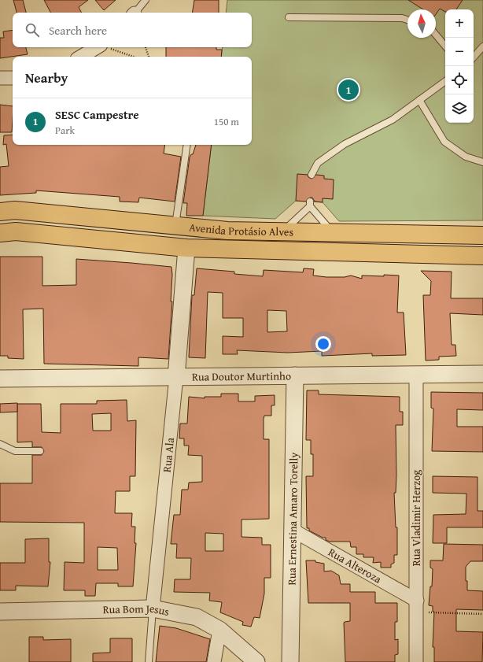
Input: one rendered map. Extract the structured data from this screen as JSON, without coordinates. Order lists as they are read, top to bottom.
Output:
{
  "streets": {
    "main road": ["Avenida Protásio Alves"],
    "street": [
      "Rua Doutor Murtinho",
      "Rua Ala",
      "Rua Vladimir Herzog",
      "Rua Ernestina Amaro Torelly",
      "Rua Alteroza",
      "Rua Bom Jesus"
    ]
  },
  "crossings": [
    ["Avenida Protásio Alves", "Rua Ala"],
    ["Rua Doutor Murtinho", "Rua Ala"],
    ["Rua Doutor Murtinho", "Rua Vladimir Herzog"],
    ["Rua Doutor Murtinho", "Rua Ernestina Amaro Torelly"],
    ["Rua Ala", "Rua Bom Jesus"],
    ["Rua Vladimir Herzog", "Rua Alteroza"],
    ["Rua Ernestina Amaro Torelly", "Rua Alteroza"]
  ],
  "north": "top",
  "page": {
    "map_buttons": ["+", "−"],
    "search": "Search here",
    "heading": "Nearby",
    "pins": "1",
    "list": [
      {
        "mark": "1",
        "name": "SESC Campestre",
        "note": "Park",
        "value": "150 m"
      }
    ]
  }
}
